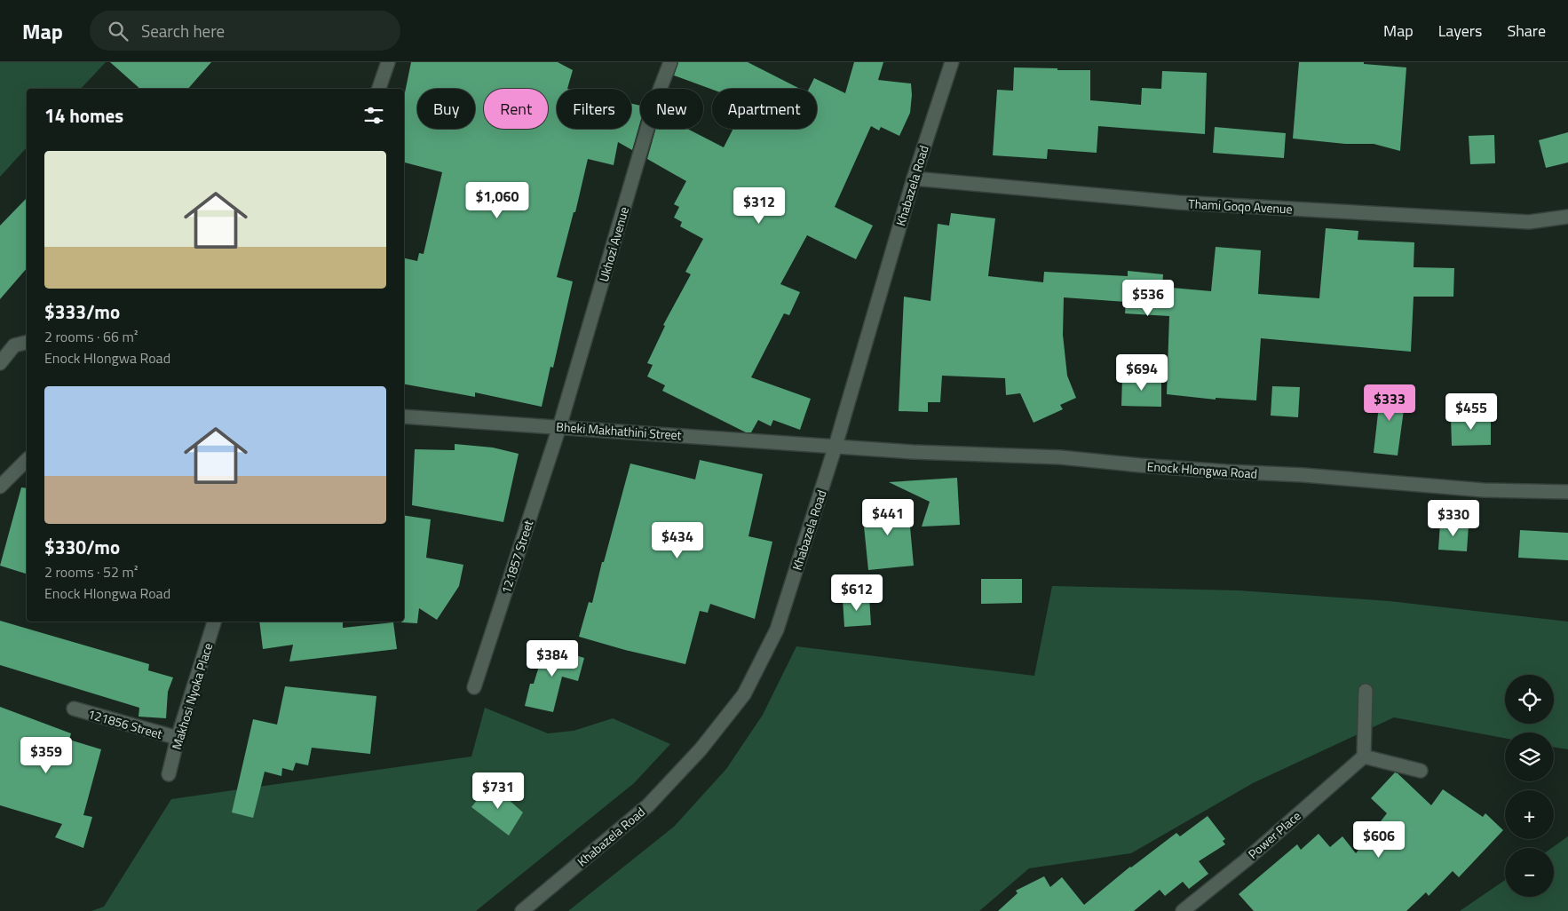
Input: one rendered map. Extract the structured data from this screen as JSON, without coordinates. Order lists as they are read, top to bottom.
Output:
{
  "streets": {
    "street": [
      "Khabazela Road",
      "Thami Goqo Avenue",
      "Ukhozi Avenue",
      "Bheki Makhathini Street",
      "Enock Hlongwa Road",
      "121857 Street",
      "Makhosi Nyoka Place",
      "121856 Street",
      "Power Place"
    ]
  },
  "crossings": [
    ["Khabazela Road", "Thami Goqo Avenue"],
    ["Khabazela Road", "Bheki Makhathini Street"],
    ["Khabazela Road", "Enock Hlongwa Road"],
    ["Ukhozi Avenue", "Bheki Makhathini Street"],
    ["Ukhozi Avenue", "121857 Street"],
    ["Bheki Makhathini Street", "Enock Hlongwa Road"],
    ["Bheki Makhathini Street", "121857 Street"],
    ["Makhosi Nyoka Place", "121856 Street"]
  ],
  "page": {
    "header": "Map",
    "search": "Search here",
    "nav": ["Map", "Layers", "Share"],
    "chip": [
      "Buy",
      "Rent",
      "Filters",
      "New",
      "Apartment"
    ],
    "heading": "14 homes",
    "list": [
      {
        "name": "$333/mo",
        "note": "2 rooms · 66 m² · Enock Hlongwa Road"
      },
      {
        "name": "$330/mo",
        "note": "2 rooms · 52 m² · Enock Hlongwa Road"
      }
    ],
    "price": [
      "$1,060",
      "$312",
      "$536",
      "$694",
      "$333",
      "$455",
      "$441",
      "$330",
      "$434",
      "$612",
      "$384",
      "$359",
      "$731",
      "$606"
    ],
    "map_buttons": ["+", "−"]
  }
}
